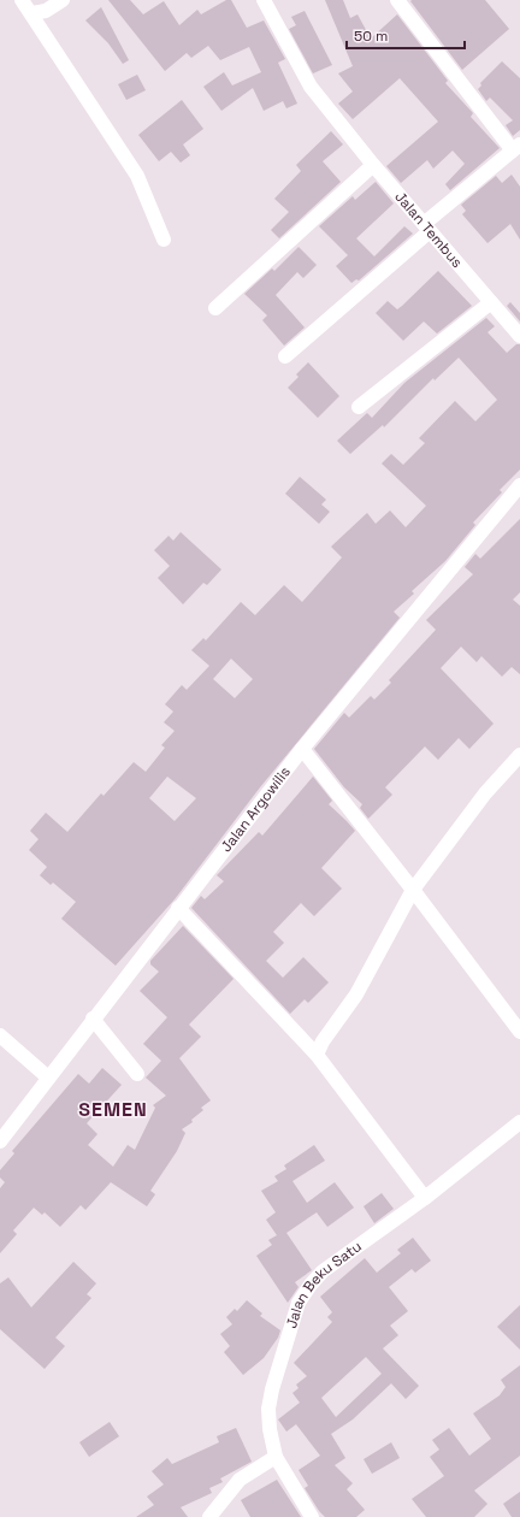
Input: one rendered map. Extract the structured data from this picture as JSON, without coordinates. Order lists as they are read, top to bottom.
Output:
{
  "streets": {
    "street": ["Jalan Tembus", "Jalan Argowilis", "Jalan Beku Satu"]
  },
  "districts": ["SEMEN"],
  "scale_bar": "50 m"
}
